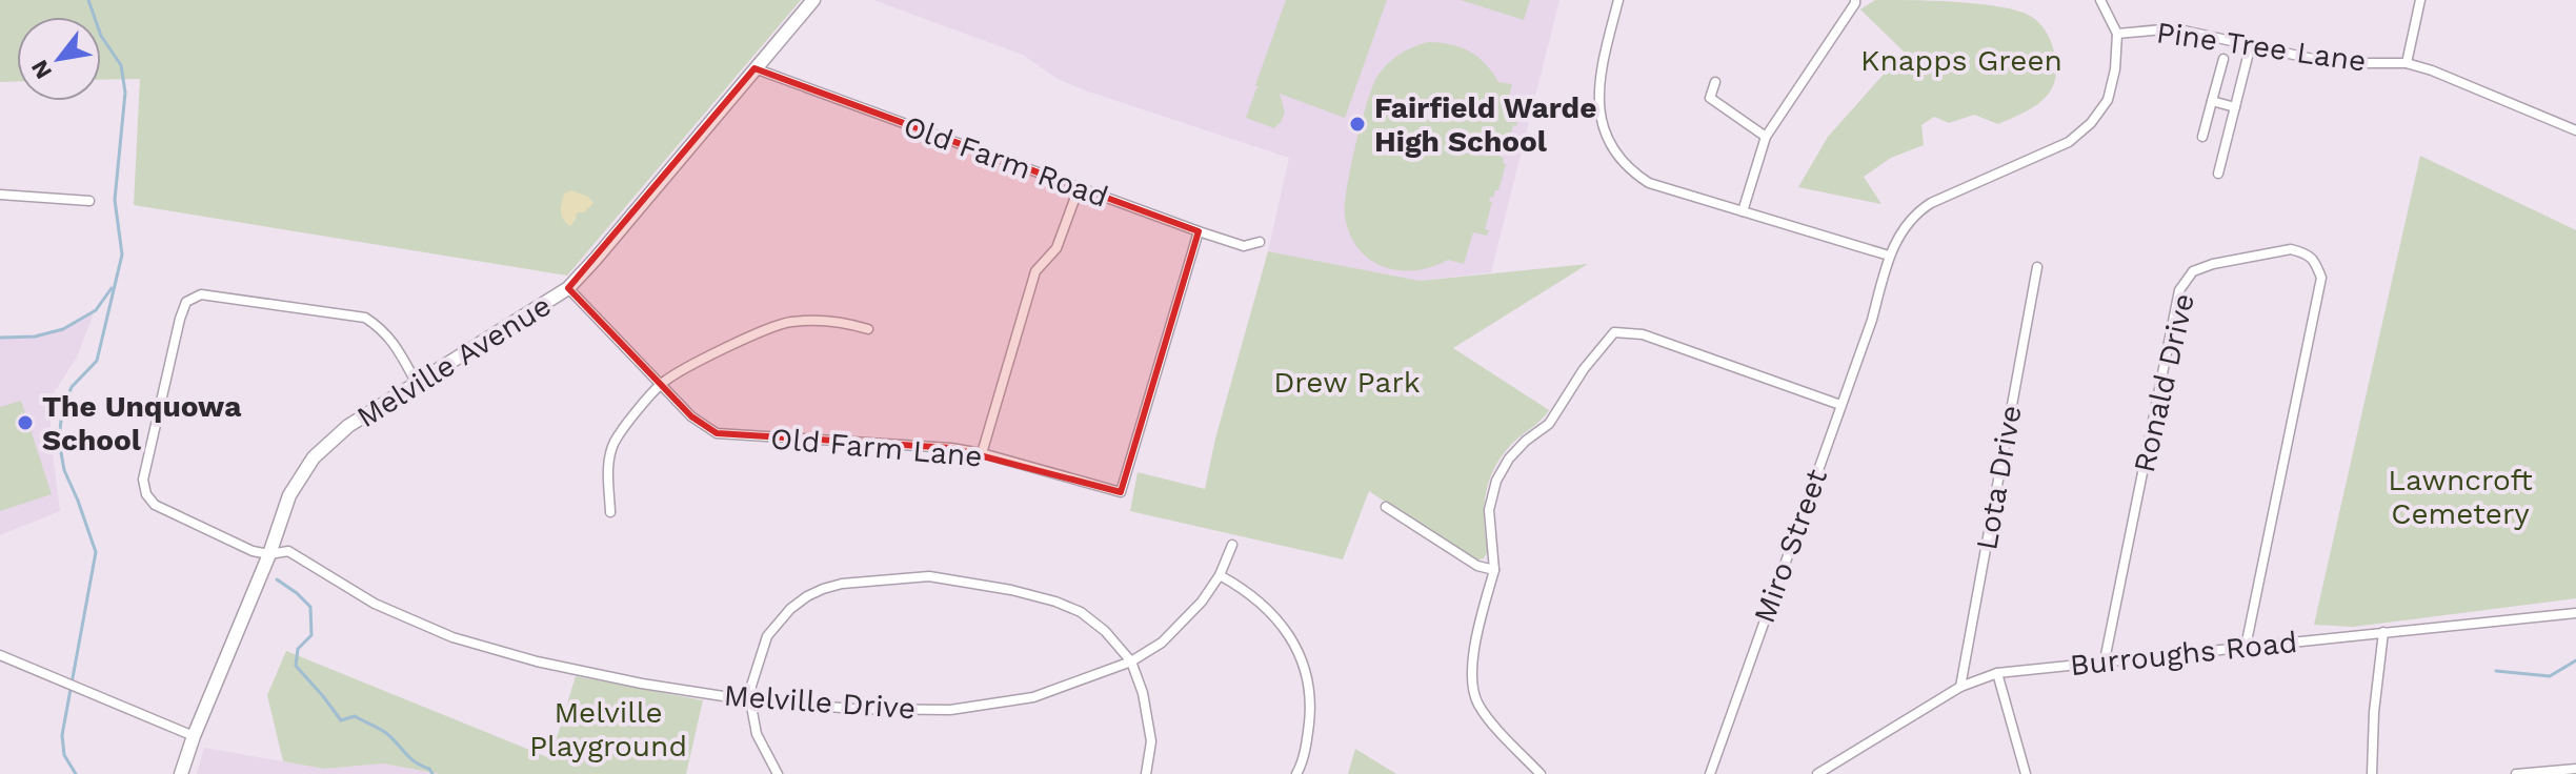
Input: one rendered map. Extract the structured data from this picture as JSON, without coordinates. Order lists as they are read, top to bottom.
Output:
{
  "streets": {
    "street": [
      "Pine Tree Lane",
      "Old Farm Road",
      "Melville Avenue",
      "Ronald Drive",
      "Old Farm Lane",
      "Lota Drive",
      "Miro Street",
      "Burroughs Road",
      "Melville Drive"
    ]
  },
  "crossings": [
    ["Pine Tree Lane", "Miro Street"],
    ["Old Farm Road", "Melville Avenue"],
    ["Old Farm Road", "Old Farm Lane"],
    ["Melville Avenue", "Old Farm Lane"],
    ["Melville Avenue", "Melville Drive"],
    ["Ronald Drive", "Burroughs Road"],
    ["Lota Drive", "Burroughs Road"]
  ],
  "parks": [
    "Knapps Green",
    "Drew Park",
    "Lawncroft Cemetery",
    "Melville Playground"
  ],
  "places": ["Fairfield Warde High School", "The Unquowa School"],
  "north": "bottom left"
}
